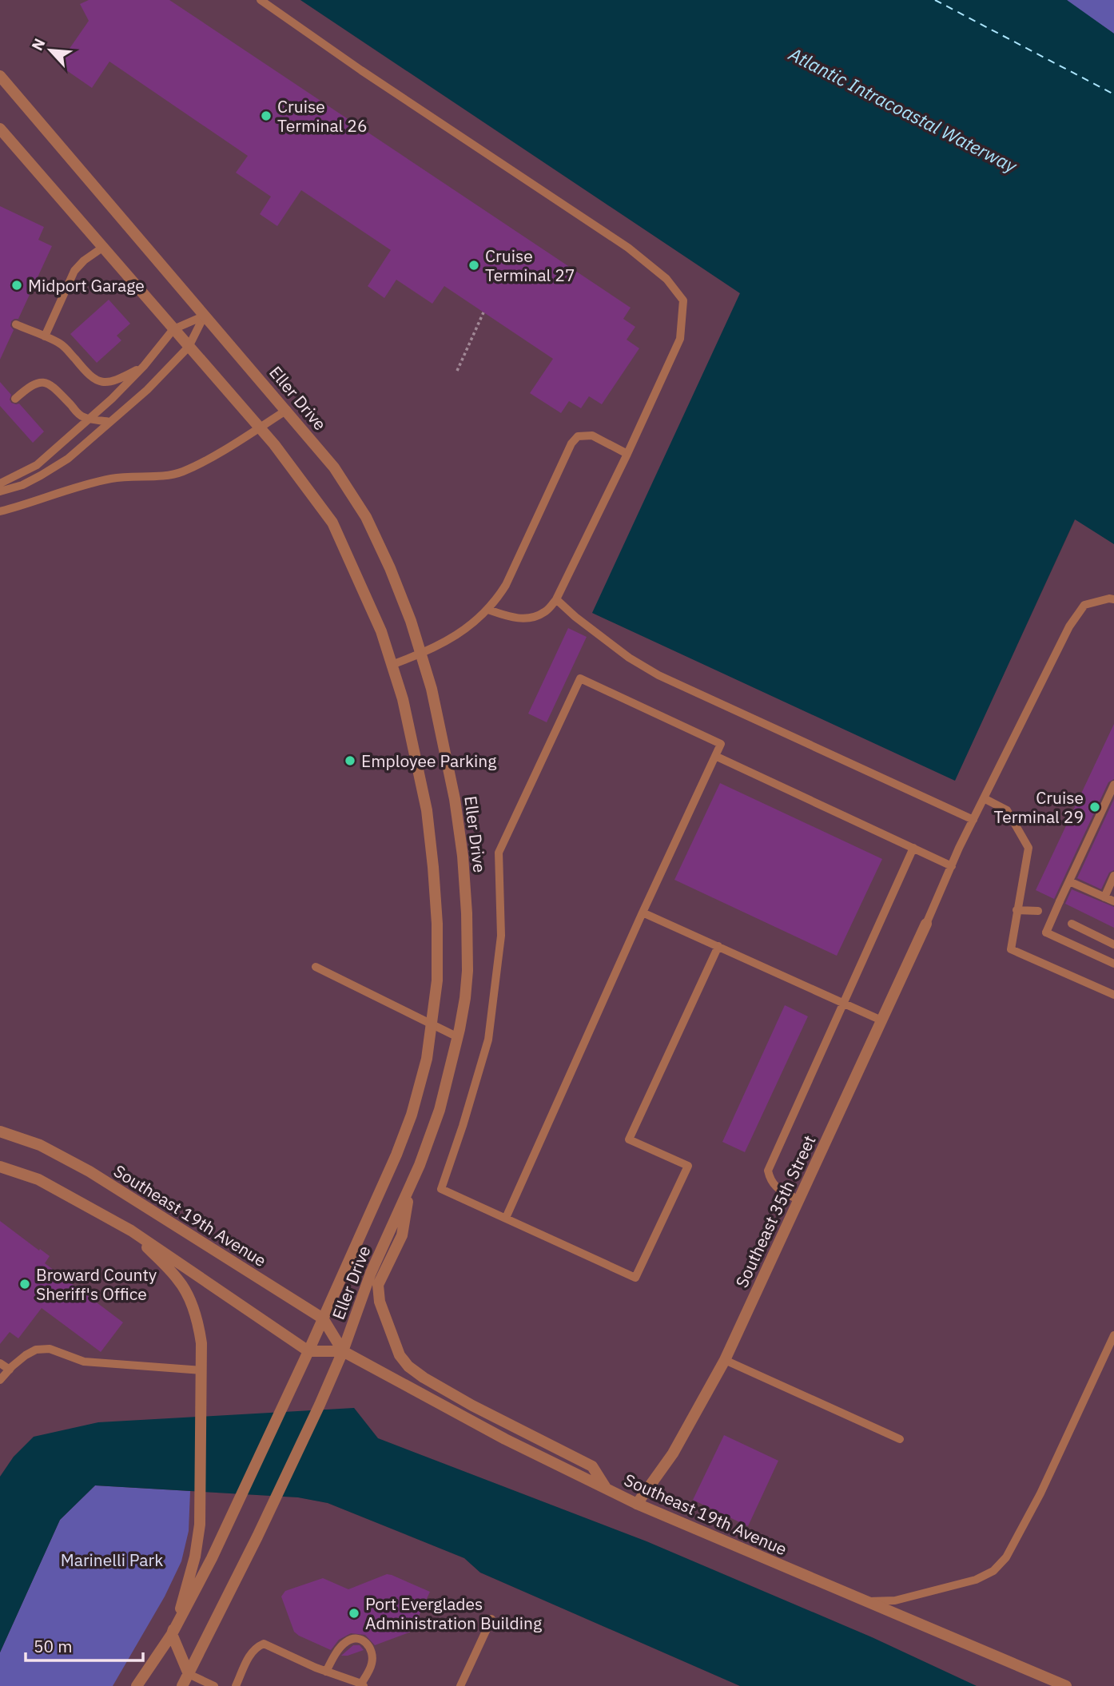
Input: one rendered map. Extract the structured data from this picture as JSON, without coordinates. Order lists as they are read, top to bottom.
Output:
{
  "streets": {
    "street": ["Eller Drive", "Southeast 35th Street", "Southeast 19th Avenue"]
  },
  "crossings": [
    ["Eller Drive", "Southeast 19th Avenue"],
    ["Southeast 35th Street", "Southeast 19th Avenue"]
  ],
  "water": ["Atlantic Intracoastal Waterway"],
  "parks": ["Marinelli Park"],
  "places": [
    "Cruise Terminal 26",
    "Cruise Terminal 27",
    "Midport Garage",
    "Employee Parking",
    "Cruise Terminal 29",
    "Broward County Sheriff's Office",
    "Port Everglades Administration Building"
  ],
  "scale_bar": "50 m",
  "north": "top left"
}
